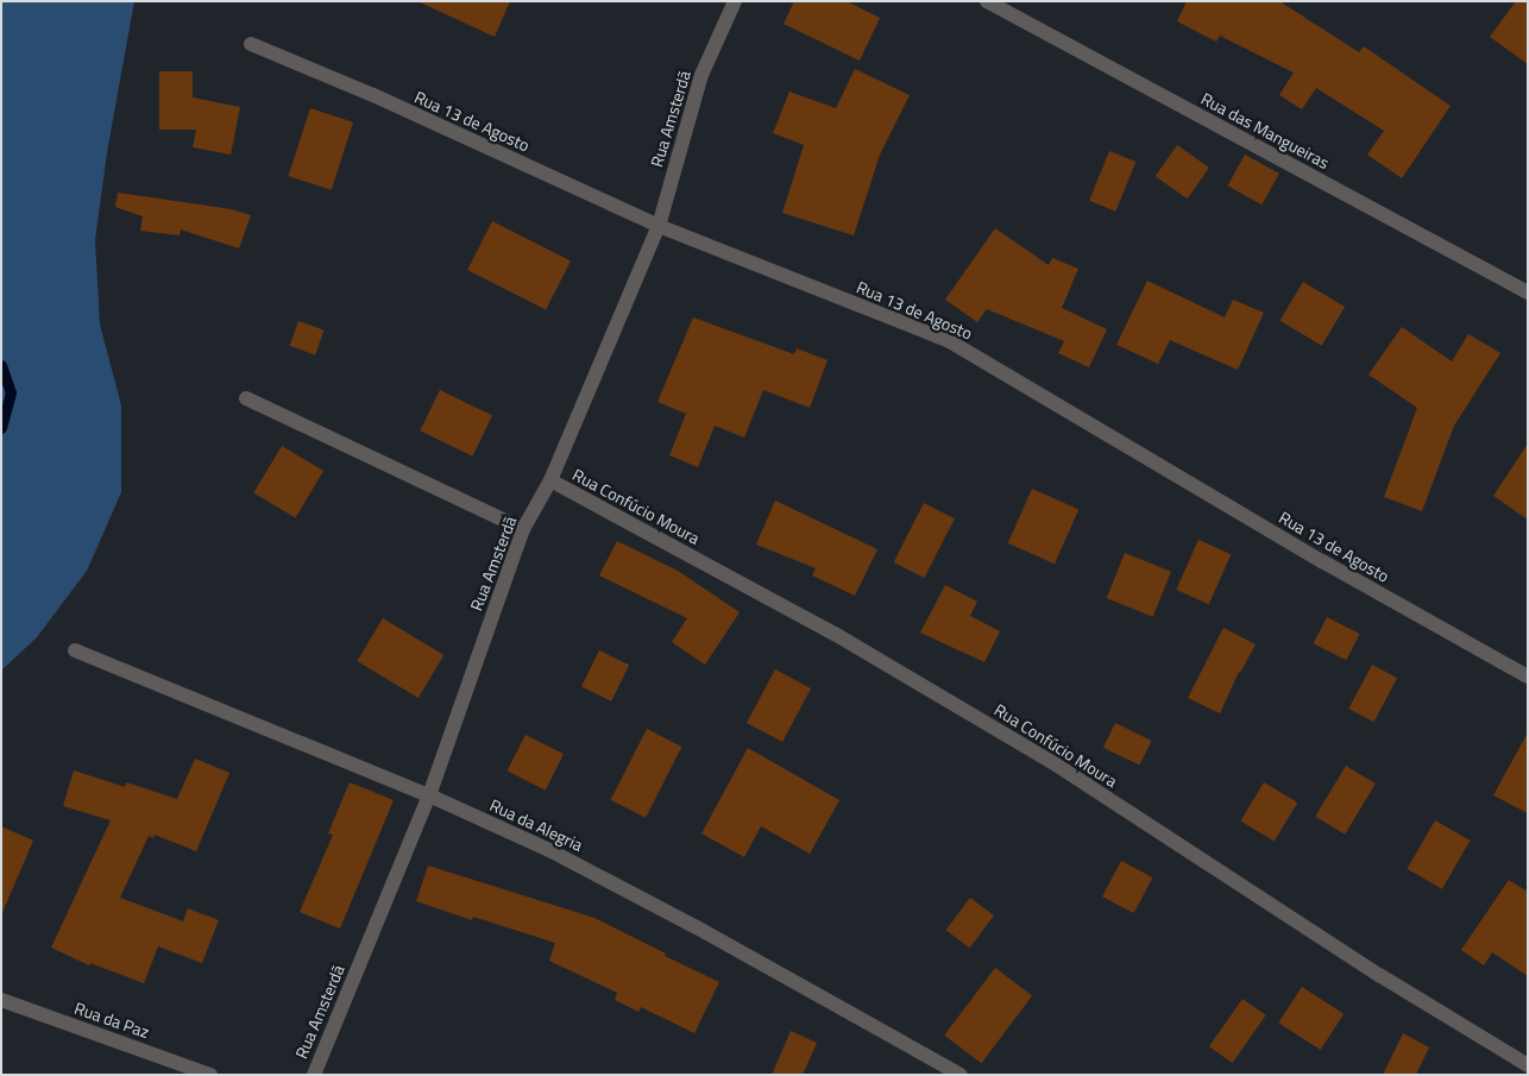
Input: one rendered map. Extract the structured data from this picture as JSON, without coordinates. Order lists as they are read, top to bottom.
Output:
{
  "streets": {
    "street": [
      "Rua Amsterdã",
      "Rua 13 de Agosto",
      "Rua das Mangueiras",
      "Rua Confúcio Moura",
      "Rua da Alegria",
      "Rua da Paz"
    ]
  },
  "crossings": [
    ["Rua Amsterdã", "Rua 13 de Agosto"],
    ["Rua Amsterdã", "Rua Confúcio Moura"],
    ["Rua Amsterdã", "Rua da Alegria"]
  ]
}
